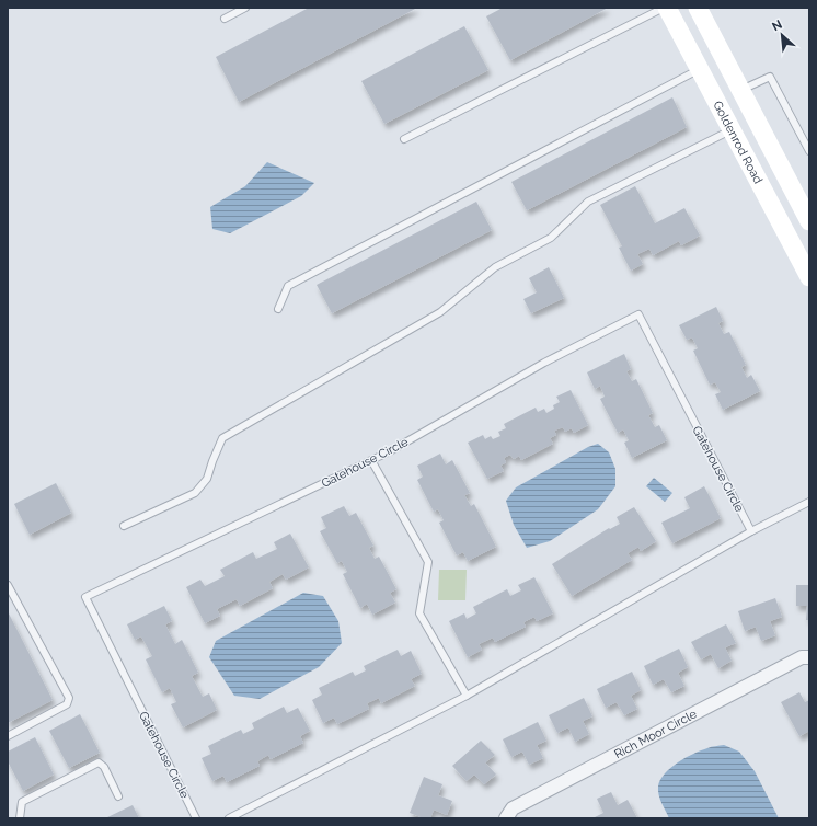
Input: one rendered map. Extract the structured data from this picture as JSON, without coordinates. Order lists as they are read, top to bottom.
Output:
{
  "streets": {
    "main road": ["Goldenrod Road"],
    "street": ["Rich Moor Circle"],
    "lane": ["Gatehouse Circle"]
  },
  "north": "top left"
}
